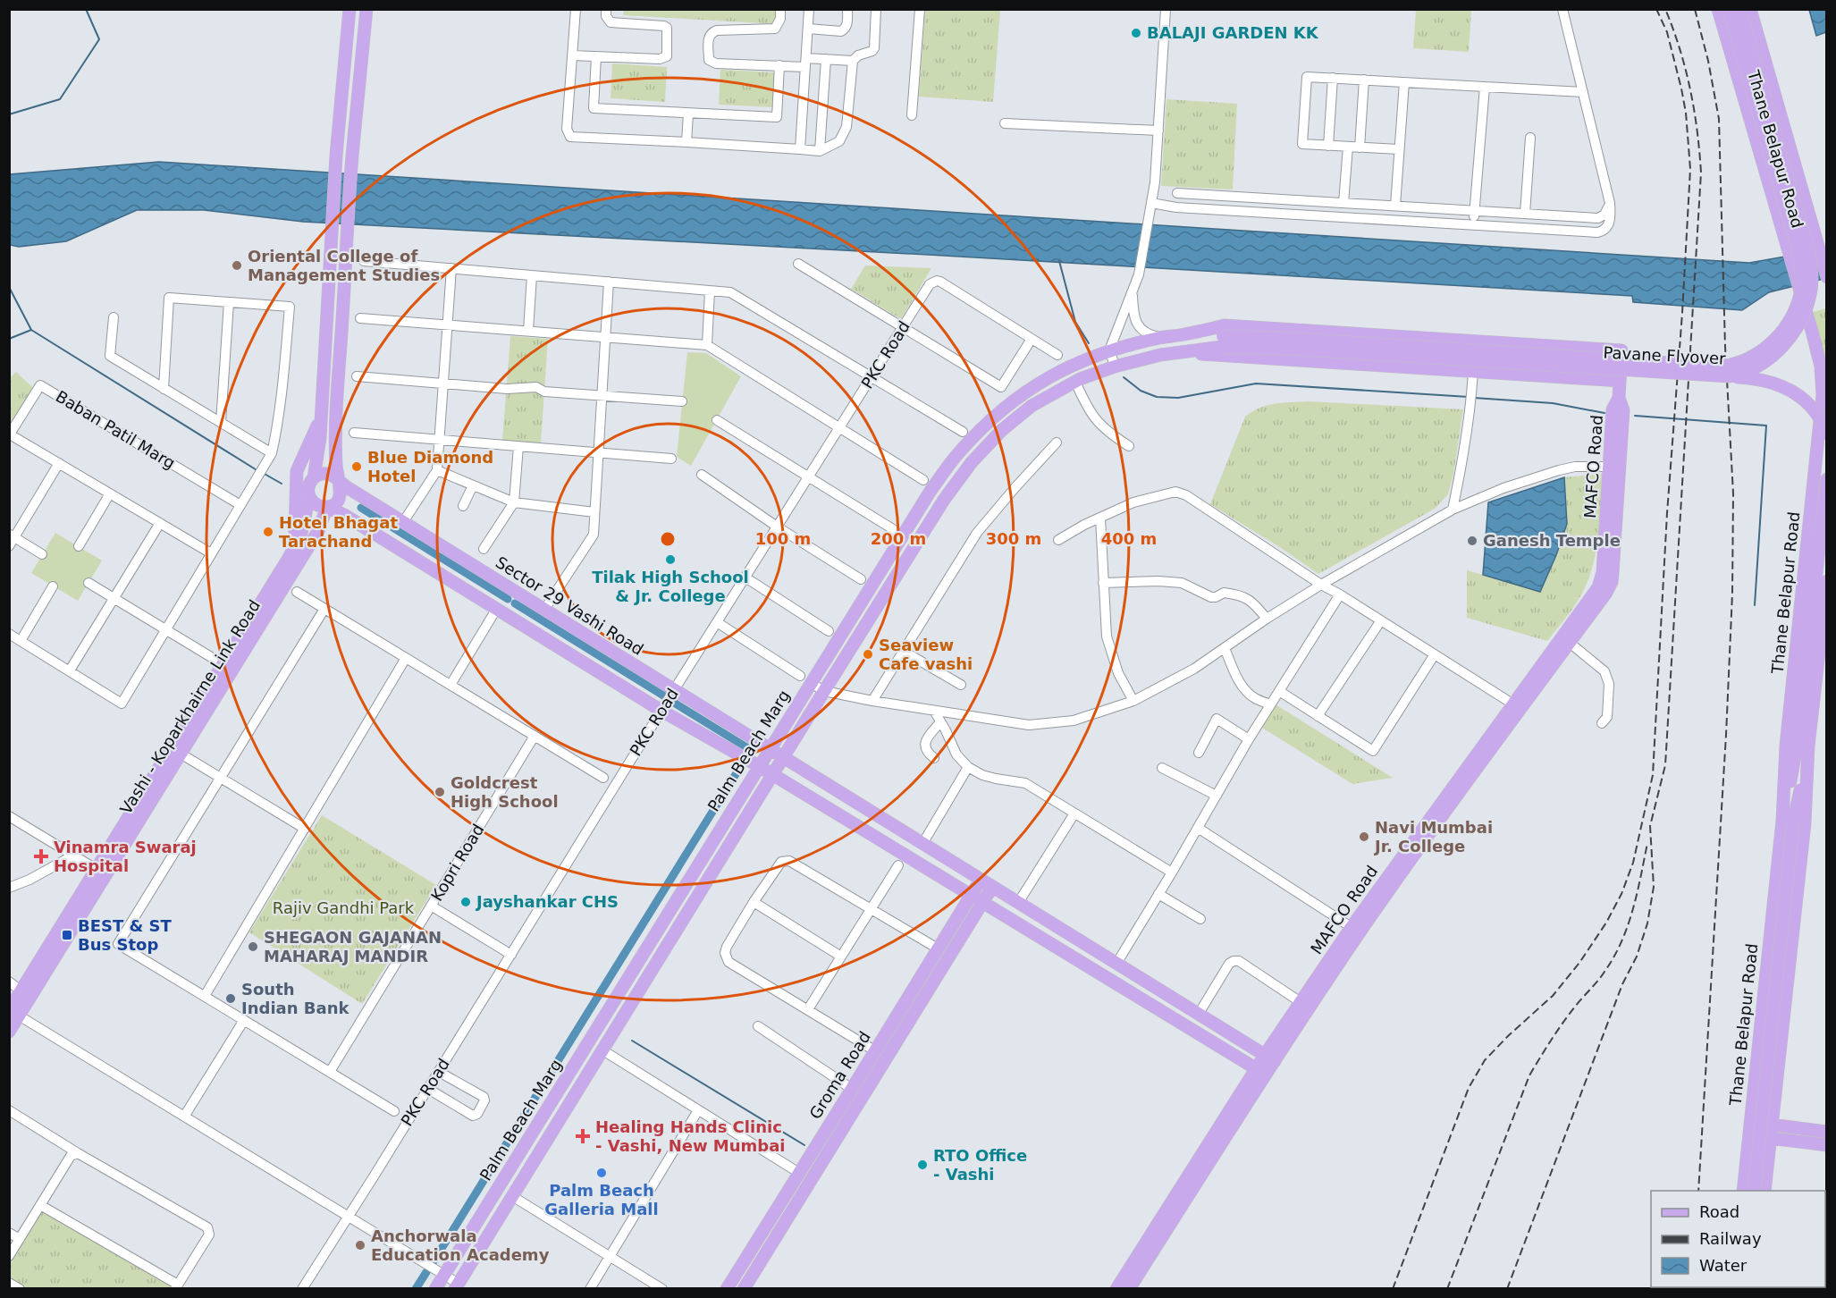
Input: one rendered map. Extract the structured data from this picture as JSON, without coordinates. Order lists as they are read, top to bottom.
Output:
{
  "streets": {
    "main road": [
      "Thane Belapur Road",
      "Pavane Flyover",
      "MAFCO Road",
      "Sector 29 Vashi Road",
      "Vashi - Koparkhairne Link Road",
      "Palm Beach Marg",
      "Groma Road"
    ],
    "street": ["PKC Road", "Baban Patil Marg", "Kopri Road"]
  },
  "crossings": [
    ["PKC Road", "Sector 29 Vashi Road"],
    ["Pavane Flyover", "MAFCO Road"],
    ["Pavane Flyover", "Palm Beach Marg"],
    ["MAFCO Road", "Sector 29 Vashi Road"],
    ["MAFCO Road", "Palm Beach Marg"],
    ["Sector 29 Vashi Road", "Vashi - Koparkhairne Link Road"],
    ["Sector 29 Vashi Road", "Palm Beach Marg"],
    ["Sector 29 Vashi Road", "Groma Road"]
  ],
  "parks": ["Rajiv Gandhi Park"],
  "places": {
    "other": [
      "BALAJI GARDEN KK",
      "Oriental College of Management Studies",
      "Blue Diamond Hotel",
      "Hotel Bhagat Tarachand",
      "Ganesh Temple",
      "Tilak High School & Jr. College",
      "Seaview Cafe vashi",
      "Goldcrest High School",
      "Navi Mumbai Jr. College",
      "Jayshankar CHS",
      "SHEGAON GAJANAN MAHARAJ MANDIR",
      "South Indian Bank",
      "RTO Office - Vashi",
      "Palm Beach Galleria Mall",
      "Anchorwala Education Academy"
    ],
    "health": ["Vinamra Swaraj Hospital", "Healing Hands Clinic - Vashi, New Mumbai"],
    "transit": ["BEST & ST Bus Stop"]
  },
  "legend": ["Road", "Railway", "Water"],
  "rings": [
    "100 m",
    "200 m",
    "300 m",
    "400 m"
  ]
}
